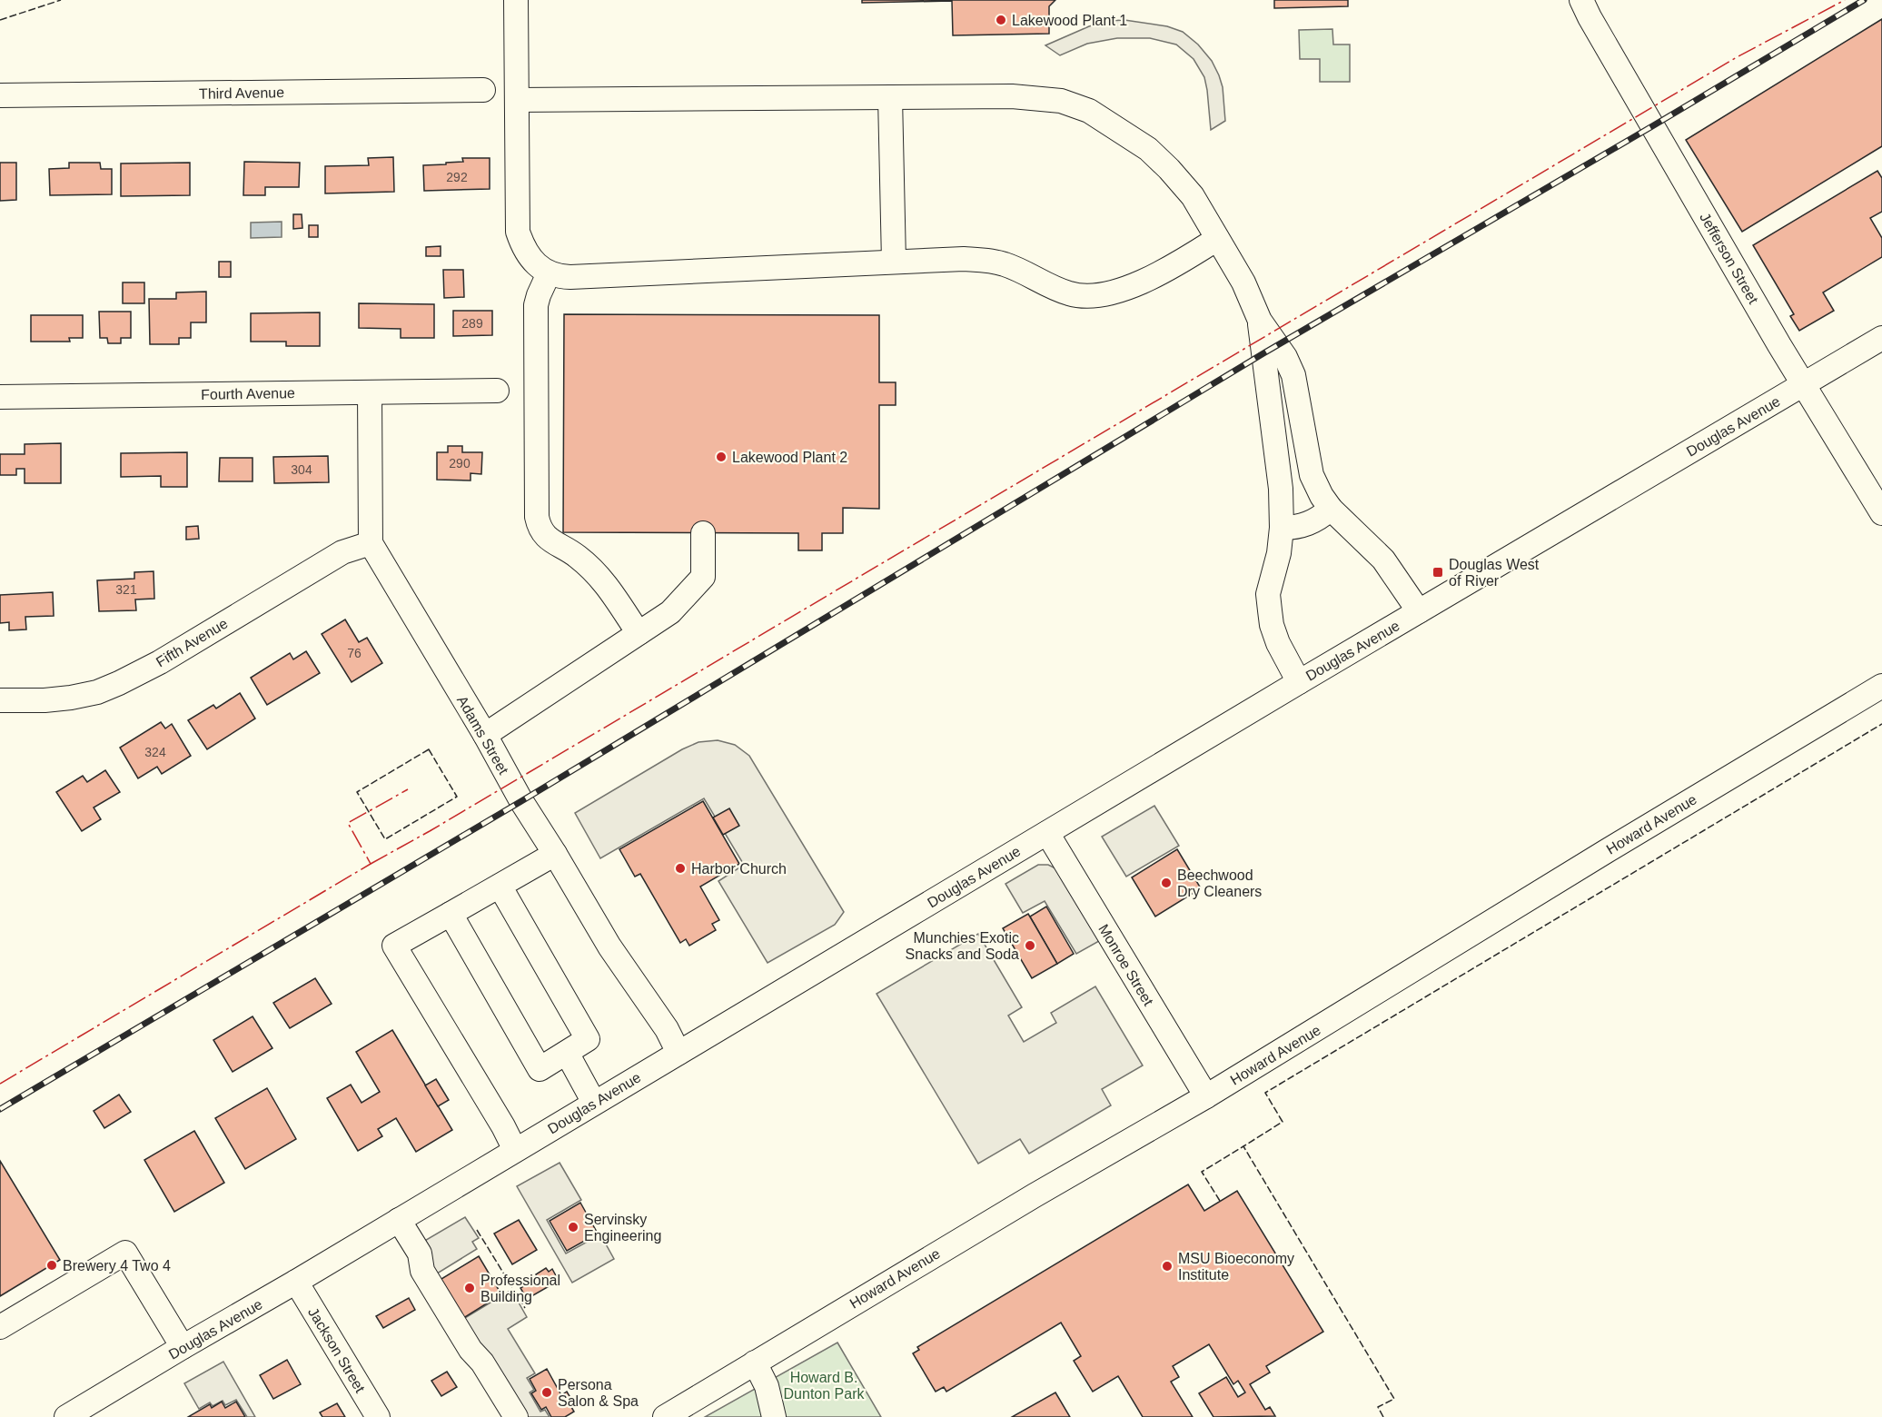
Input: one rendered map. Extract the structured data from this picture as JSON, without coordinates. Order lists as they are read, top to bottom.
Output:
{
  "streets": {
    "street": [
      "Third Avenue",
      "Jefferson Street",
      "Fourth Avenue",
      "Douglas Avenue",
      "Fifth Avenue",
      "Adams Street",
      "Howard Avenue",
      "Monroe Street",
      "Jackson Street"
    ]
  },
  "crossings": [
    ["Jefferson Street", "Douglas Avenue"],
    ["Douglas Avenue", "Adams Street"],
    ["Douglas Avenue", "Monroe Street"],
    ["Douglas Avenue", "Jackson Street"],
    ["Fifth Avenue", "Adams Street"],
    ["Howard Avenue", "Monroe Street"]
  ],
  "parks": ["Howard B. Dunton Park"],
  "places": {
    "other": [
      "Lakewood Plant 1",
      "Lakewood Plant 2",
      "Harbor Church",
      "Beechwood Dry Cleaners",
      "Munchies Exotic Snacks and Soda",
      "Servinsky Engineering",
      "Brewery 4 Two 4",
      "MSU Bioeconomy Institute",
      "Professional Building",
      "Persona Salon & Spa"
    ],
    "transit": ["Douglas West of River"]
  },
  "house_numbers": [
    "292",
    "289",
    "290",
    "304",
    "321",
    "76",
    "324"
  ]
}
